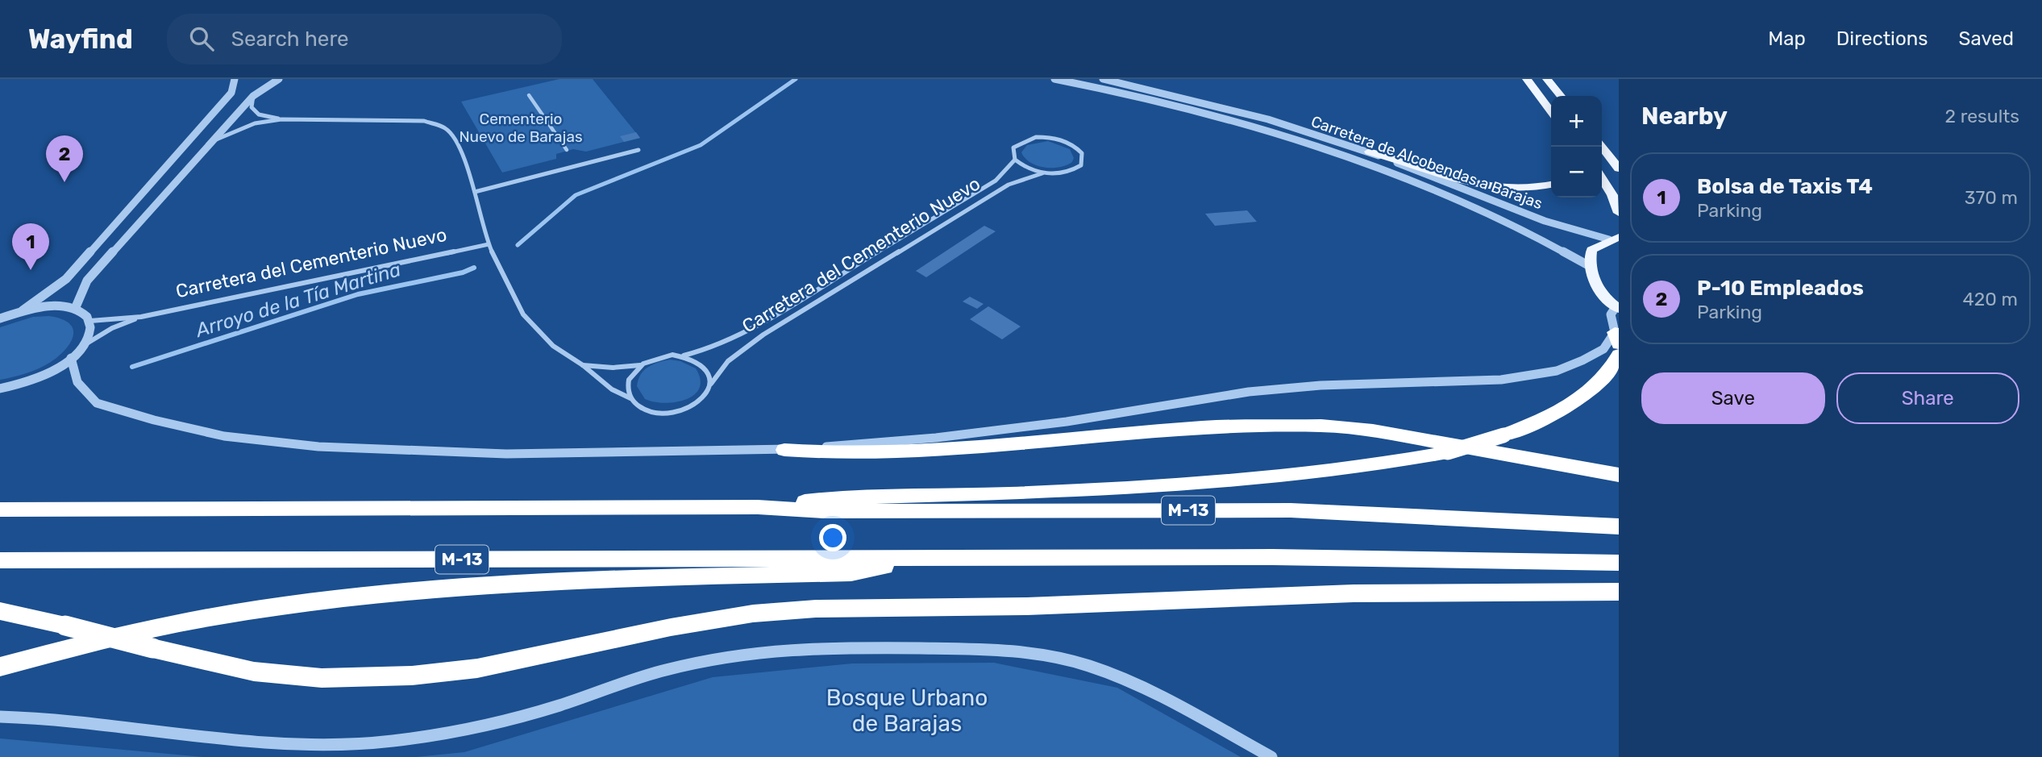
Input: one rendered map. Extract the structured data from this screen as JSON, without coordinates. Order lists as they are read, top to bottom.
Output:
{
  "streets": {
    "highway": ["M-13"],
    "street": ["Carretera de Alcobendas a Barajas", "Carretera del Cementerio Nuevo"]
  },
  "water": ["Arroyo de la Tía Martina"],
  "parks": ["Cementerio Nuevo de Barajas", "Bosque Urbano de Barajas"],
  "page": {
    "header": "Wayfind",
    "search": "Search here",
    "nav": ["Map", "Directions", "Saved"],
    "heading": ["Nearby", "2 results"],
    "map_buttons": ["+", "−"],
    "pins": ["2", "1"],
    "list": [
      {
        "mark": "1",
        "name": "Bolsa de Taxis T4",
        "note": "Parking",
        "value": "370 m"
      },
      {
        "mark": "2",
        "name": "P-10 Empleados",
        "note": "Parking",
        "value": "420 m"
      }
    ],
    "buttons": ["Save", "Share"]
  }
}
